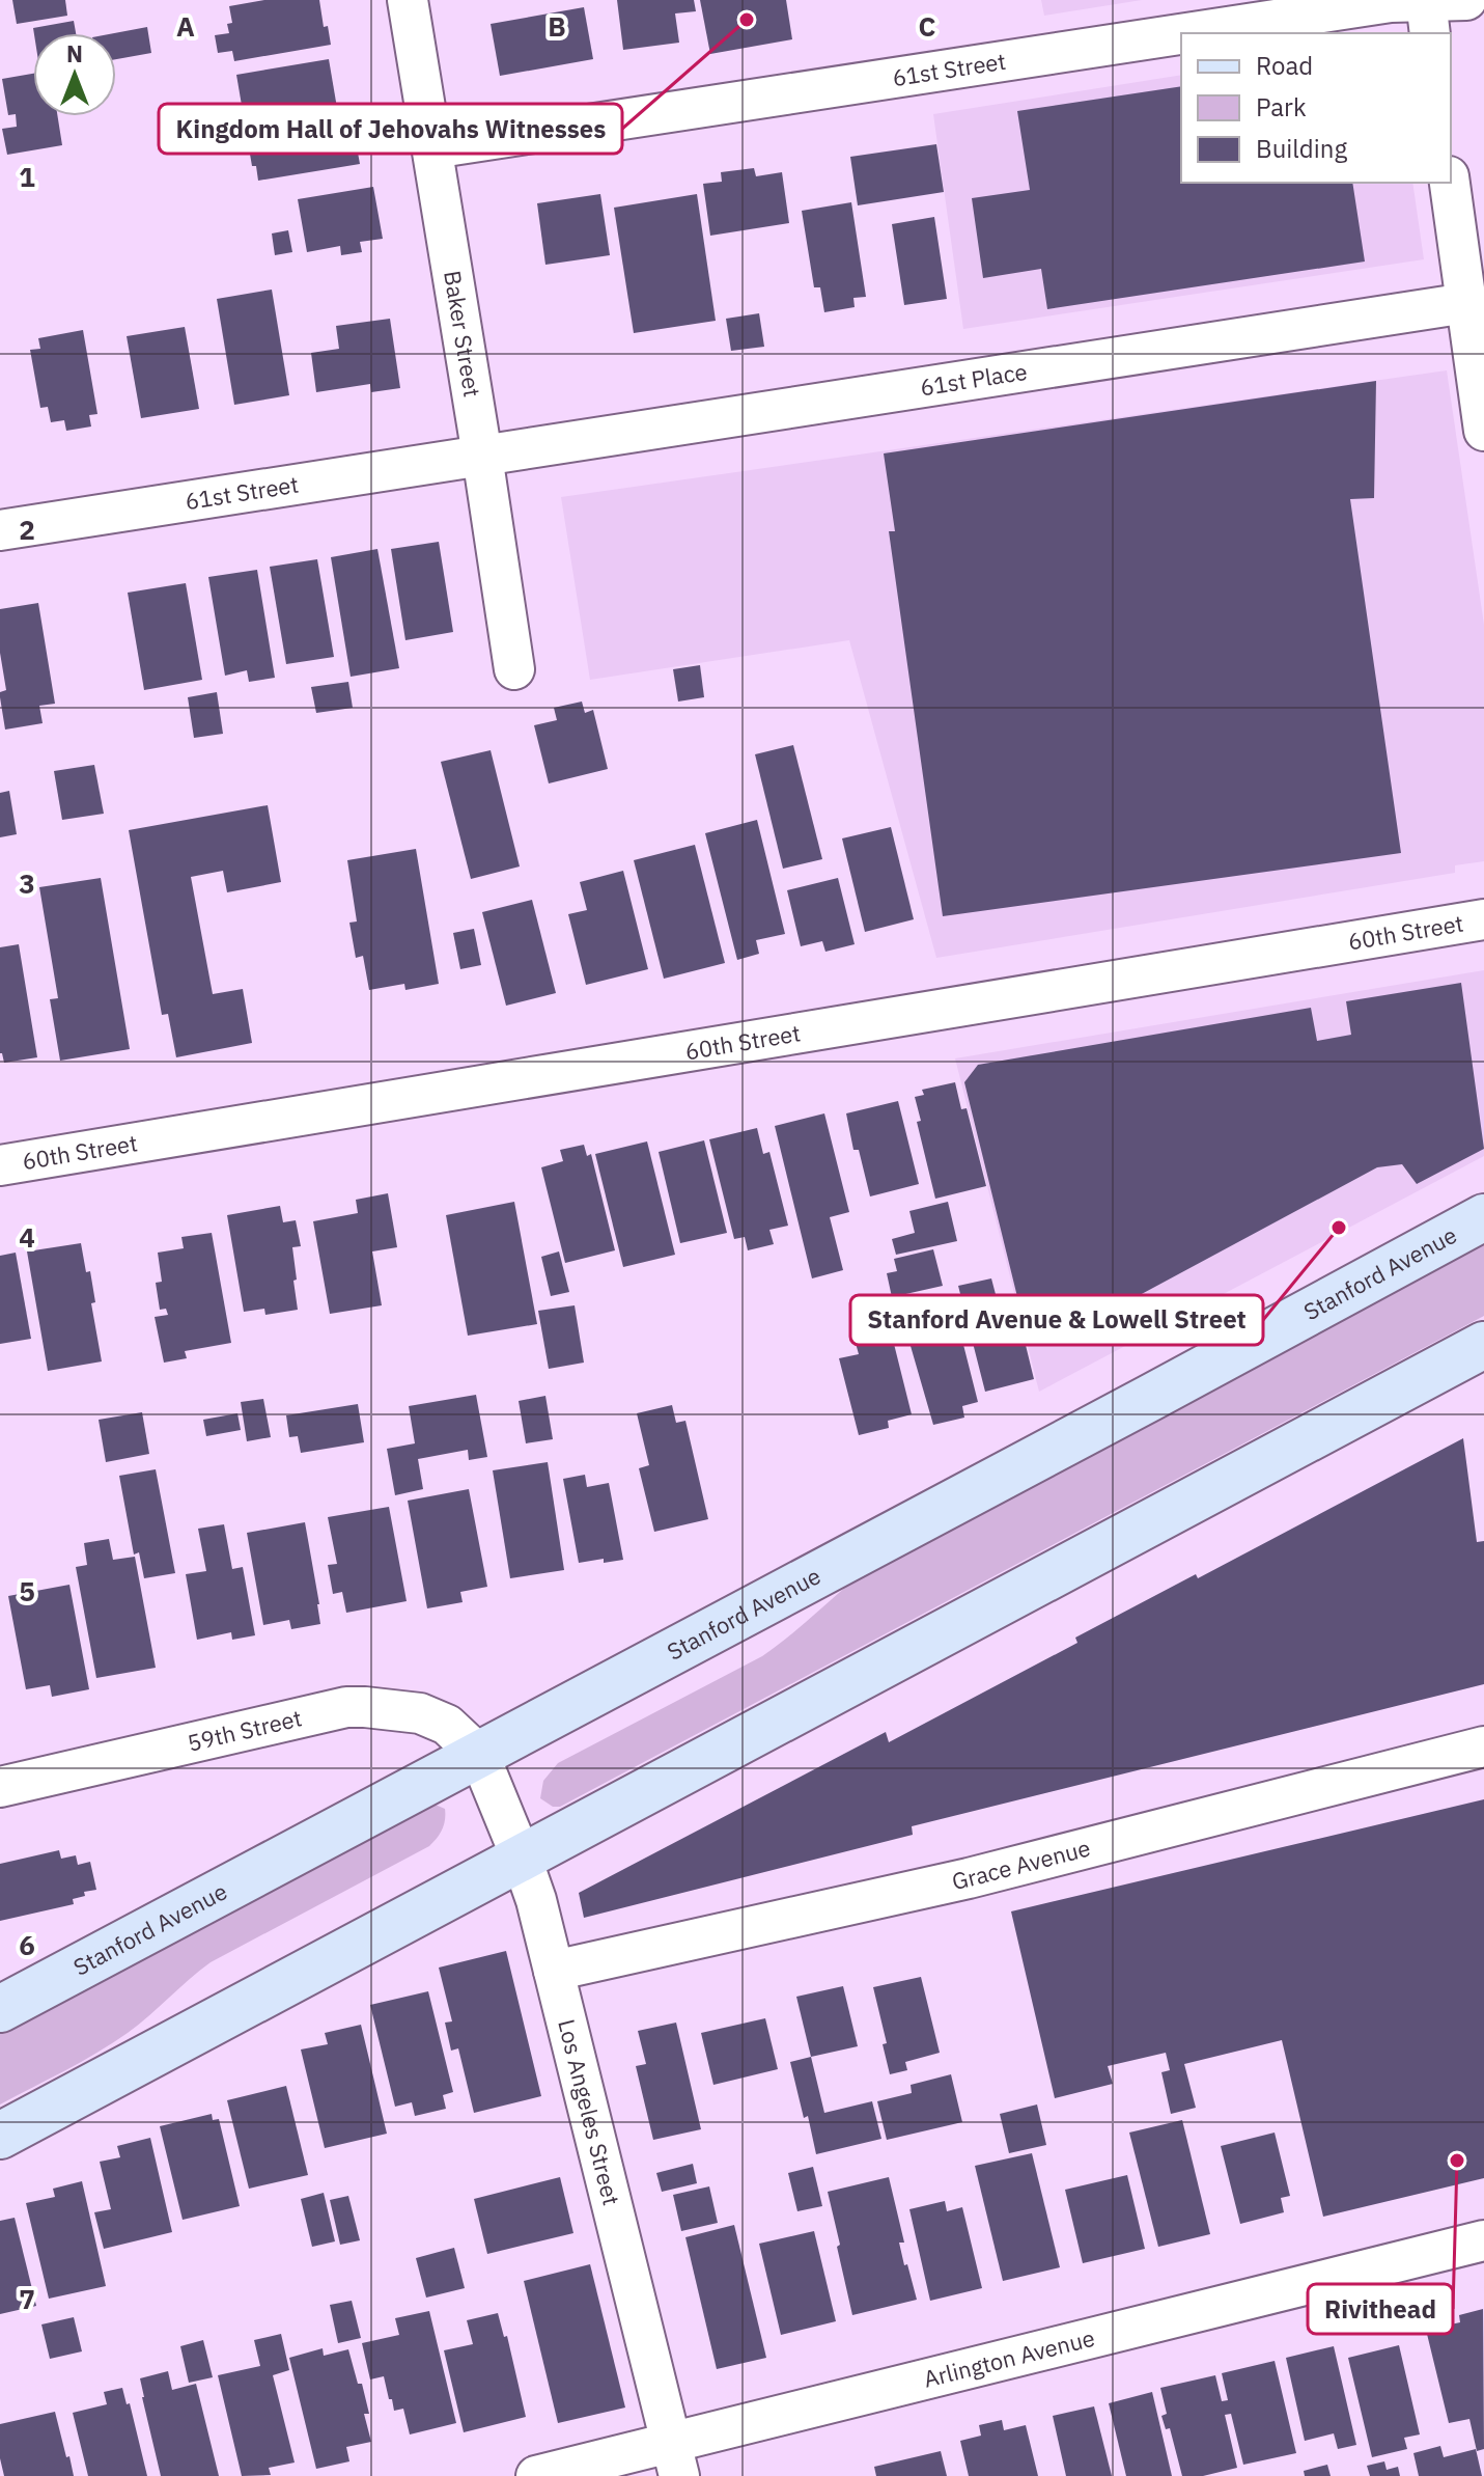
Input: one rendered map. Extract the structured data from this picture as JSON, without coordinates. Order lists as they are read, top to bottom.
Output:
{
  "streets": {
    "main road": ["Stanford Avenue"],
    "street": [
      "61st Street",
      "Baker Street",
      "61st Place",
      "60th Street",
      "59th Street",
      "Grace Avenue",
      "Los Angeles Street",
      "Arlington Avenue"
    ]
  },
  "crossings": [
    ["61st Street", "Baker Street"],
    ["61st Street", "61st Place"],
    ["Baker Street", "61st Place"],
    ["Stanford Avenue", "59th Street"],
    ["Stanford Avenue", "Los Angeles Street"],
    ["59th Street", "Los Angeles Street"],
    ["Grace Avenue", "Los Angeles Street"],
    ["Los Angeles Street", "Arlington Avenue"]
  ],
  "places": ["Kingdom Hall of Jehovahs Witnesses", "Stanford Avenue & Lowell Street", "Rivithead"],
  "legend": ["Road", "Park", "Building"],
  "north": "top",
  "grid": {
    "columns": ["A", "B", "C"],
    "rows": [
      "1",
      "2",
      "3",
      "4",
      "5",
      "6",
      "7"
    ]
  }
}
